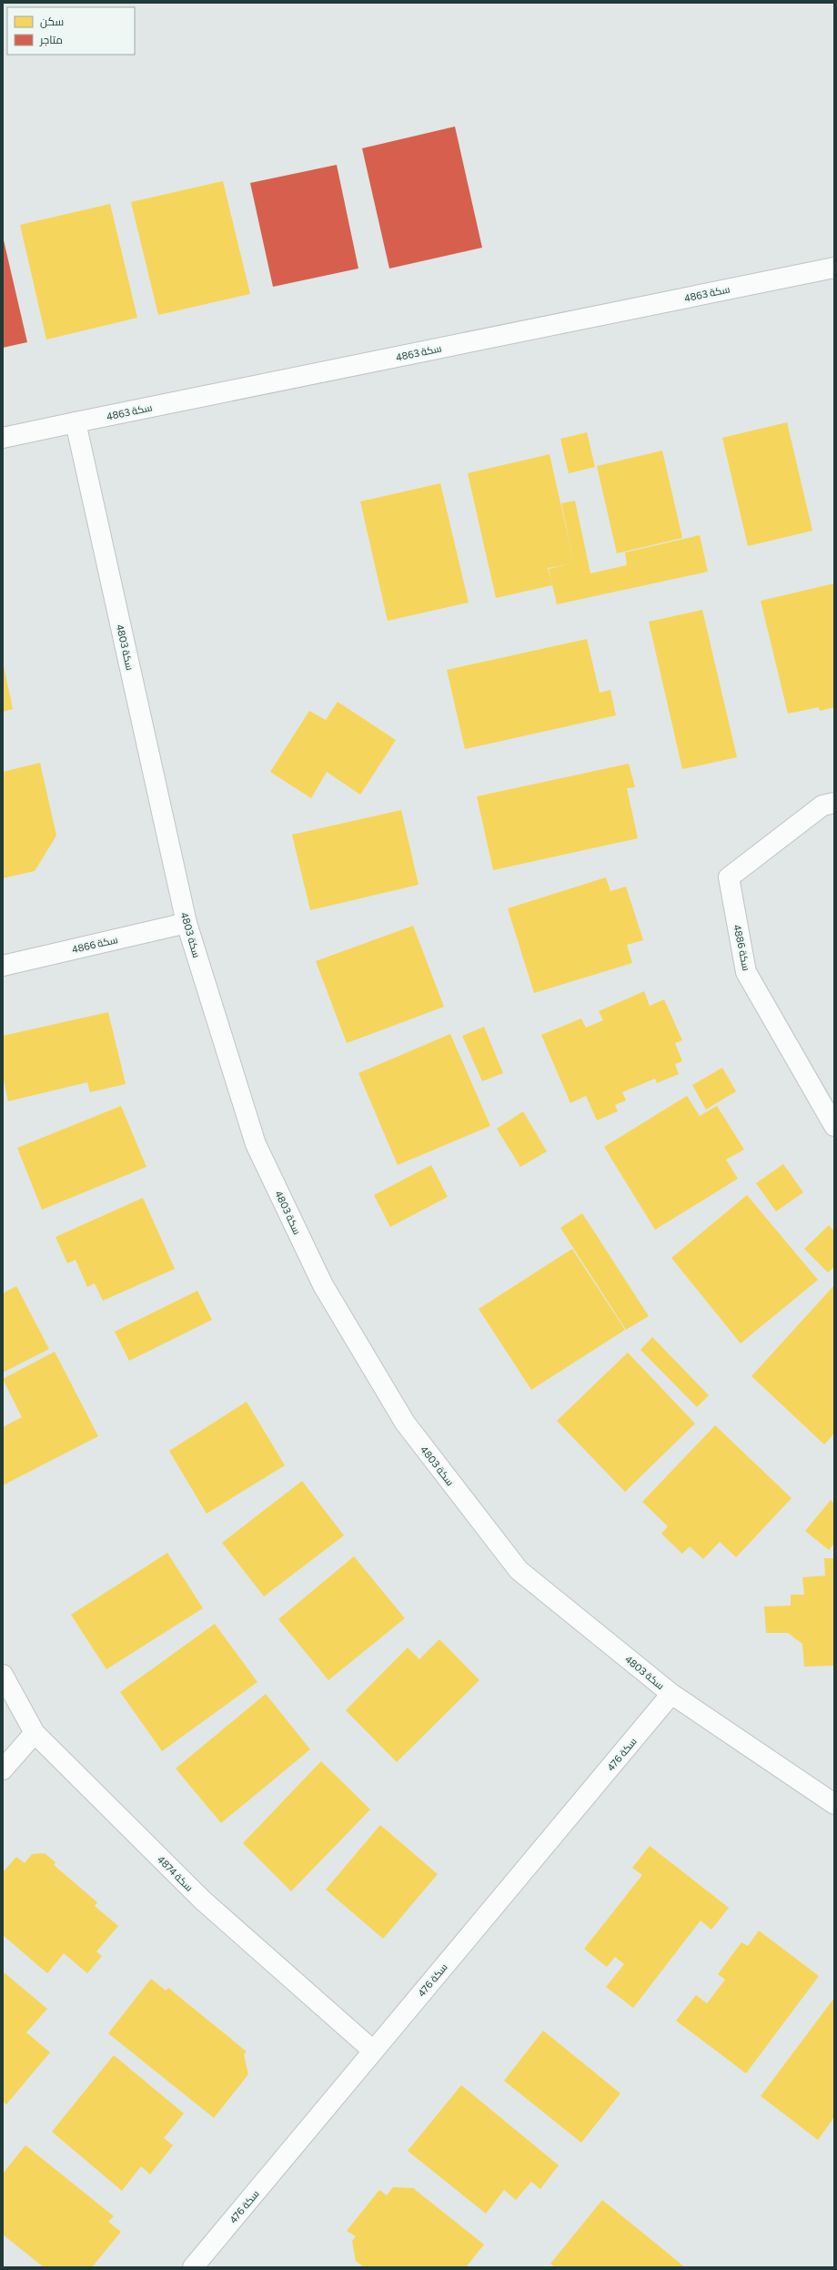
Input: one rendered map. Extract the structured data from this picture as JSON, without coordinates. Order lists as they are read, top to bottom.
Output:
{
  "streets": {
    "street": [
      "سكة 4863",
      "سكة 4803",
      "سكة 4866",
      "سكة 4886",
      "سكة 476",
      "سكة 4874"
    ]
  },
  "crossings": [
    ["سكة 4863", "سكة 4803"],
    ["سكة 4803", "سكة 4866"],
    ["سكة 4803", "سكة 476"],
    ["سكة 476", "سكة 4874"]
  ],
  "legend": ["سكن", "متاجر"]
}
